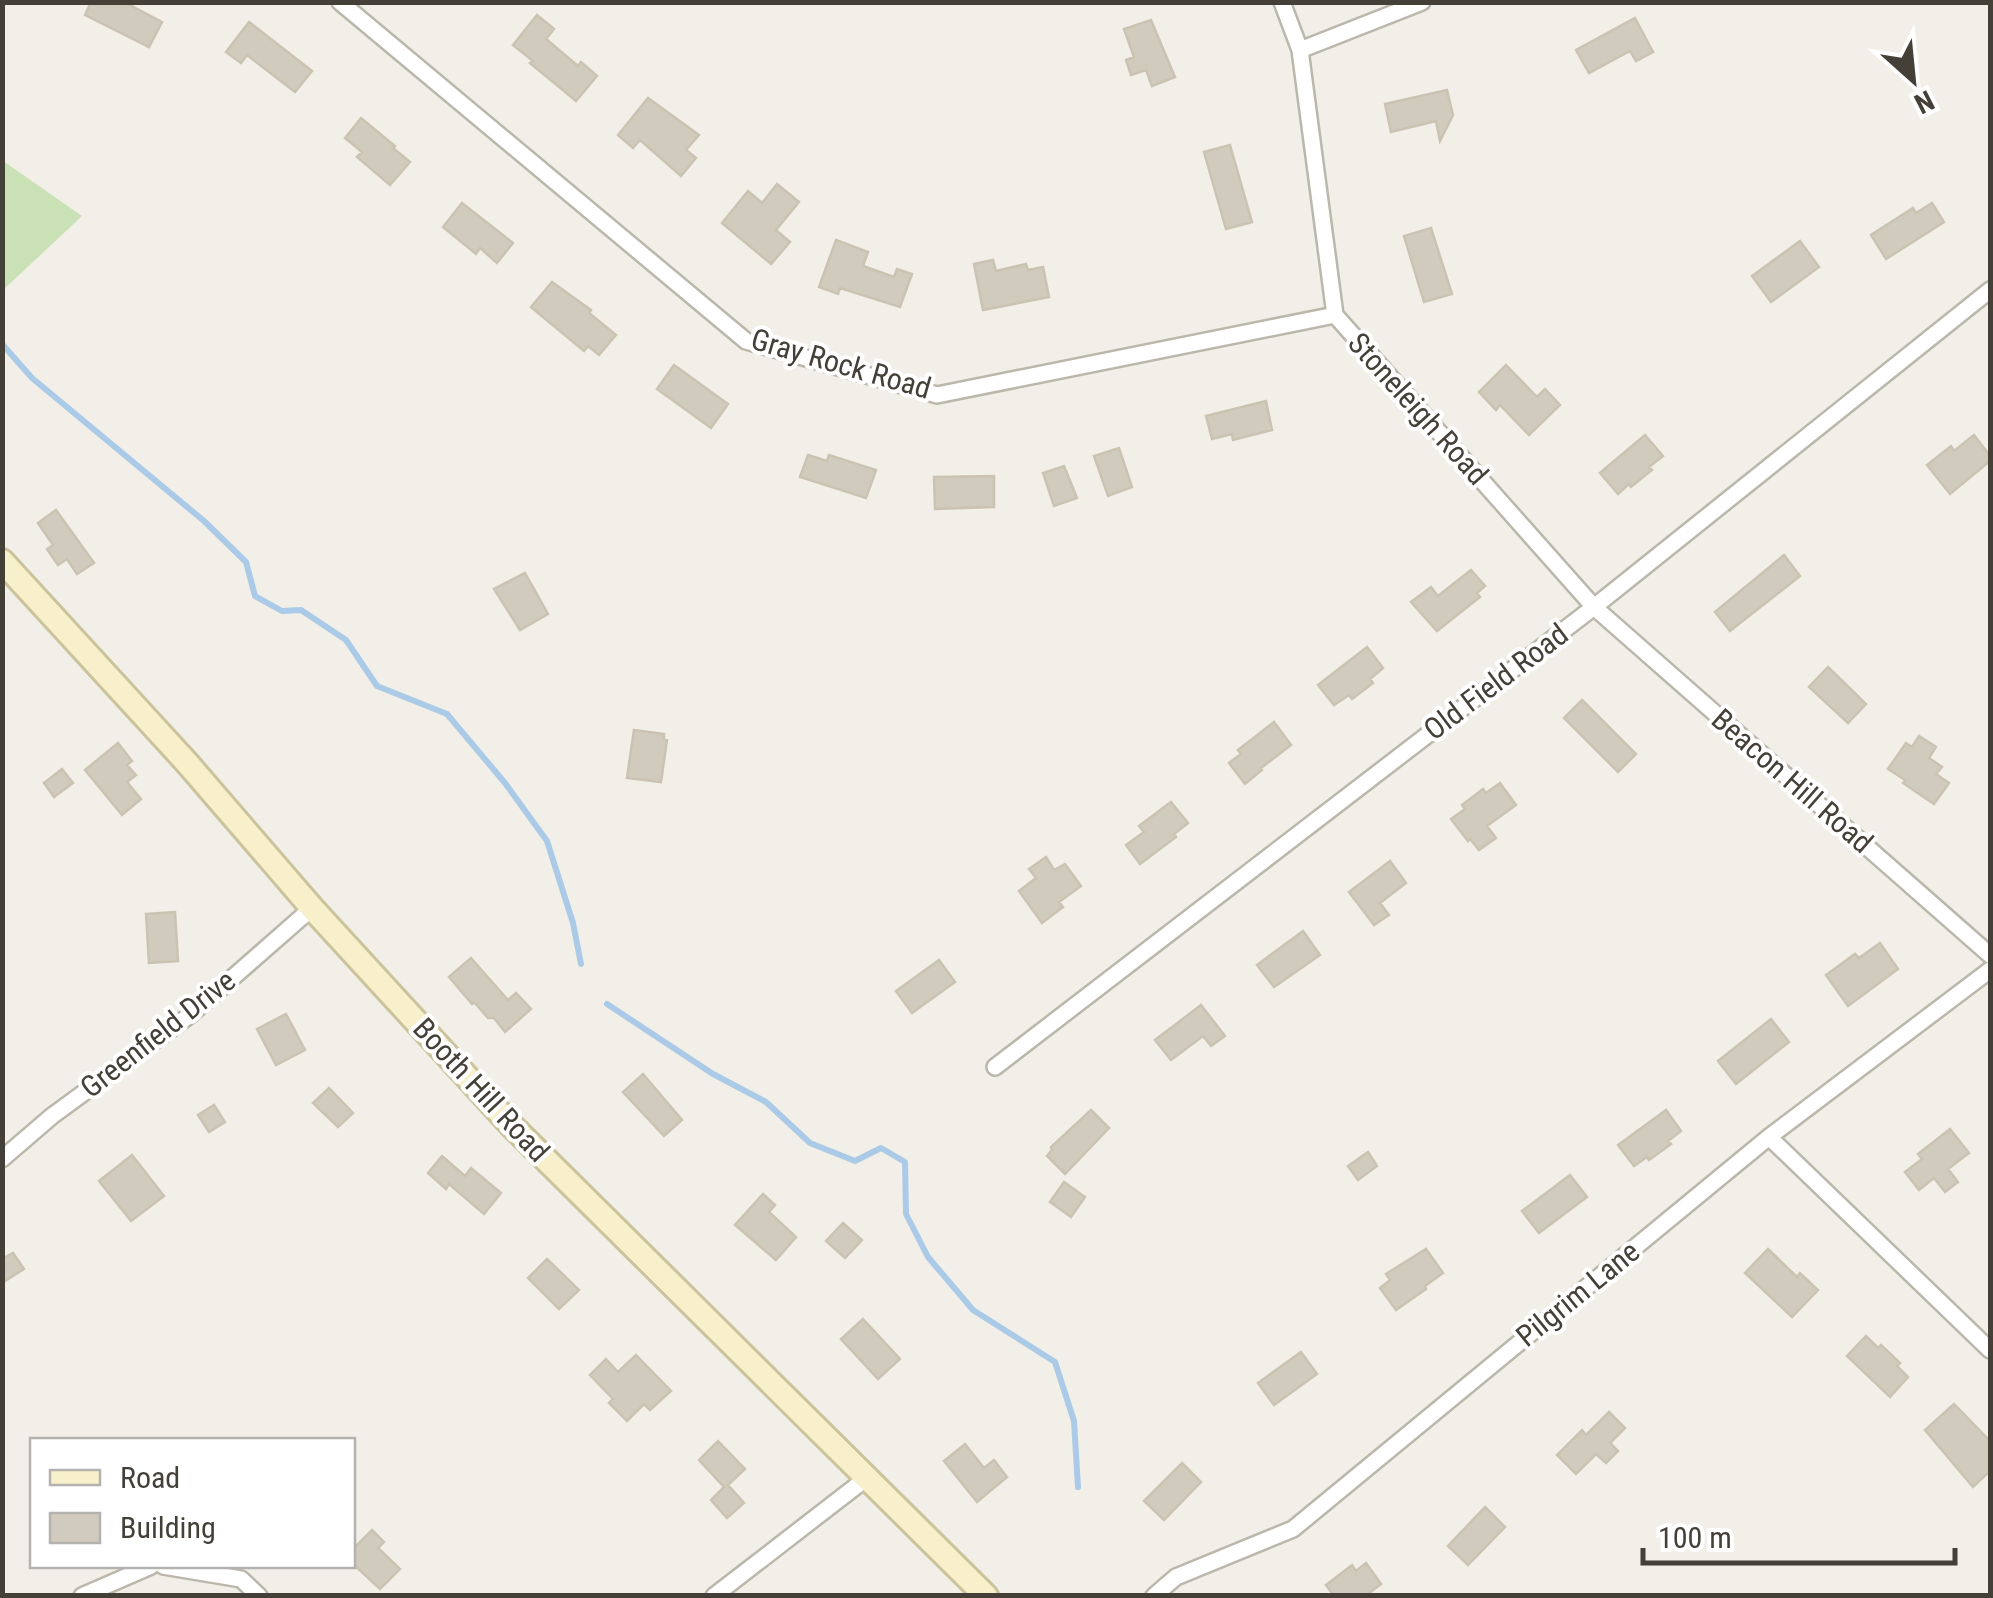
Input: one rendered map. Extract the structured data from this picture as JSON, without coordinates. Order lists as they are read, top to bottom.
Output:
{
  "streets": {
    "street": [
      "Gray Rock Road",
      "Stoneleigh Road",
      "Old Field Road",
      "Beacon Hill Road",
      "Greenfield Drive",
      "Booth Hill Road",
      "Pilgrim Lane"
    ]
  },
  "crossings": [
    ["Gray Rock Road", "Stoneleigh Road"],
    ["Stoneleigh Road", "Old Field Road"],
    ["Stoneleigh Road", "Beacon Hill Road"],
    ["Old Field Road", "Beacon Hill Road"],
    ["Greenfield Drive", "Booth Hill Road"]
  ],
  "legend": ["Road", "Building"],
  "scale_bar": "100 m",
  "north": "bottom right"
}
